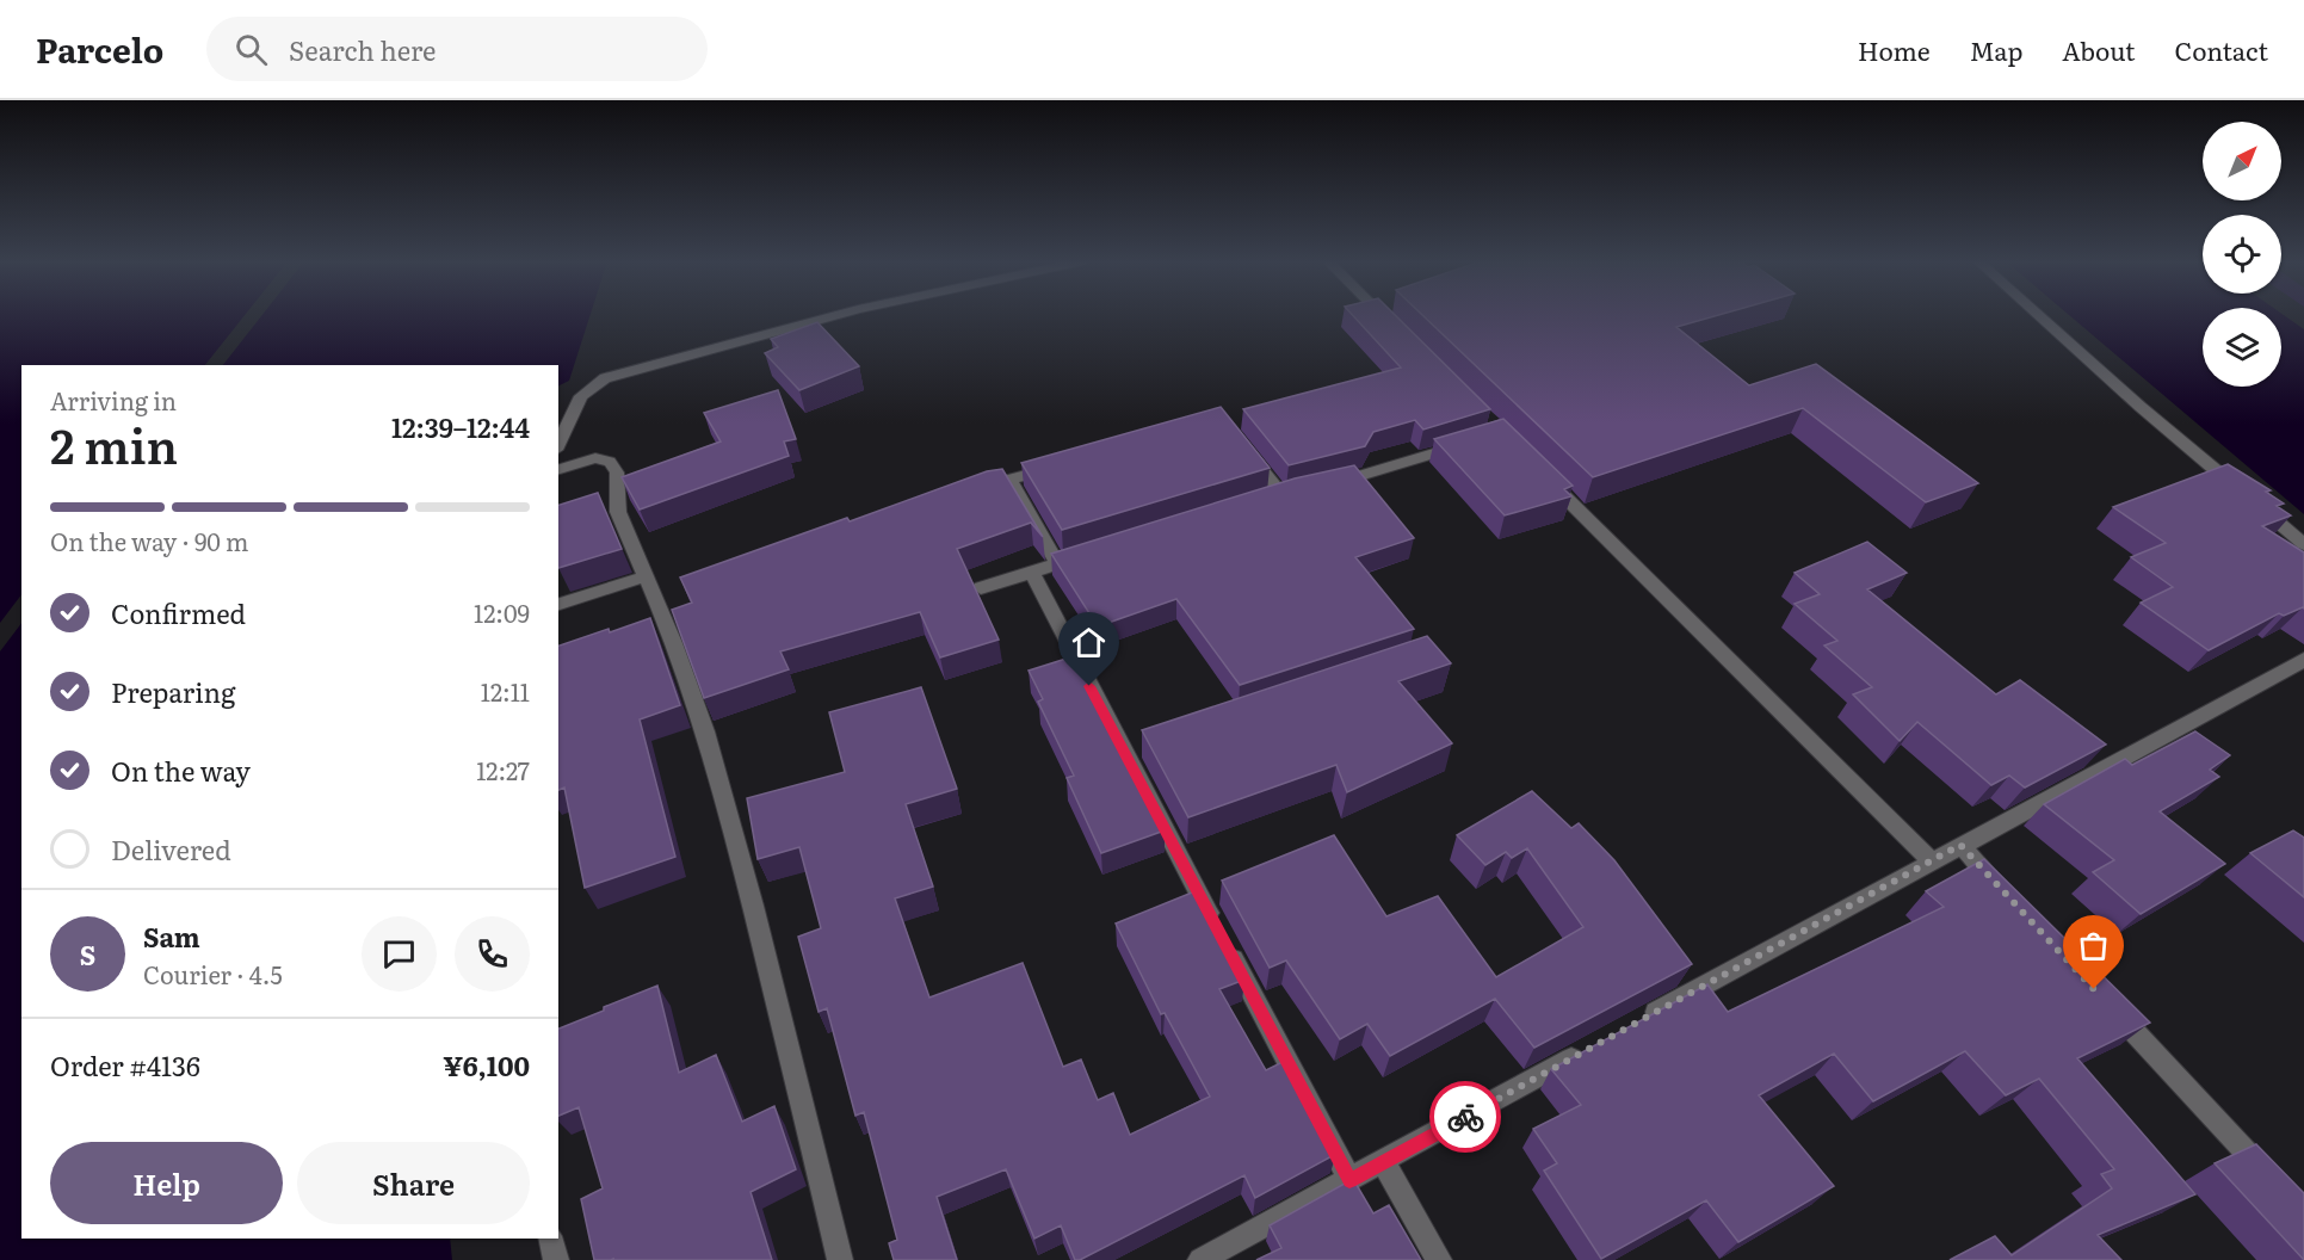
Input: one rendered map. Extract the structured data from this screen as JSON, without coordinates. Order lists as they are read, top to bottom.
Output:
{
  "north": "top right",
  "page": {
    "header": "Parcelo",
    "search": "Search here",
    "nav": [
      "Home",
      "Map",
      "About",
      "Contact"
    ],
    "heading": ["2 min", "Arriving in", "12:39–12:44"],
    "panel": [
      "Sam",
      "Courier · 4.5",
      "Order #4136",
      "¥6,100"
    ],
    "bar": "On the way · 90 m",
    "list": [
      ["Confirmed", "12:09"],
      ["Preparing", "12:11"],
      ["On the way", "12:27"],
      "Delivered"
    ],
    "round": "S",
    "buttons": ["Help", "Share"]
  }
}
